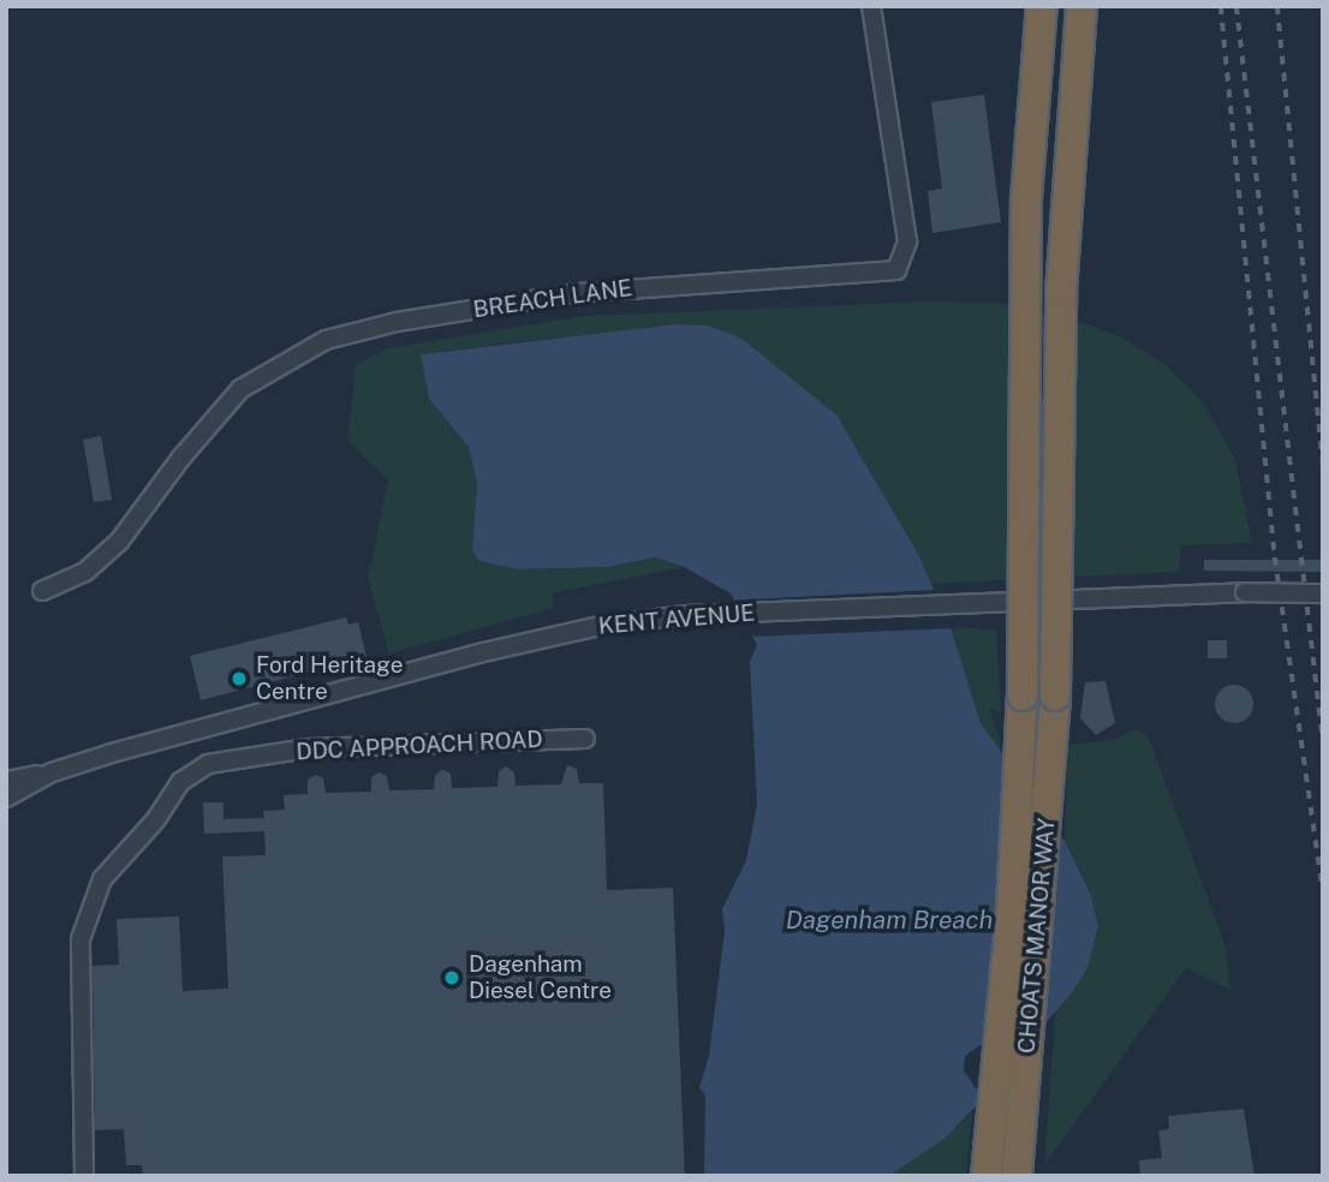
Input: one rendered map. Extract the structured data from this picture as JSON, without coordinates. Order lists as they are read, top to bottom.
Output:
{
  "streets": {
    "highway": ["CHOATS MANOR WAY"],
    "street": ["BREACH LANE", "KENT AVENUE", "DDC APPROACH ROAD"]
  },
  "water": ["Dagenham Breach"],
  "places": ["Ford Heritage Centre", "Dagenham Diesel Centre"]
}
